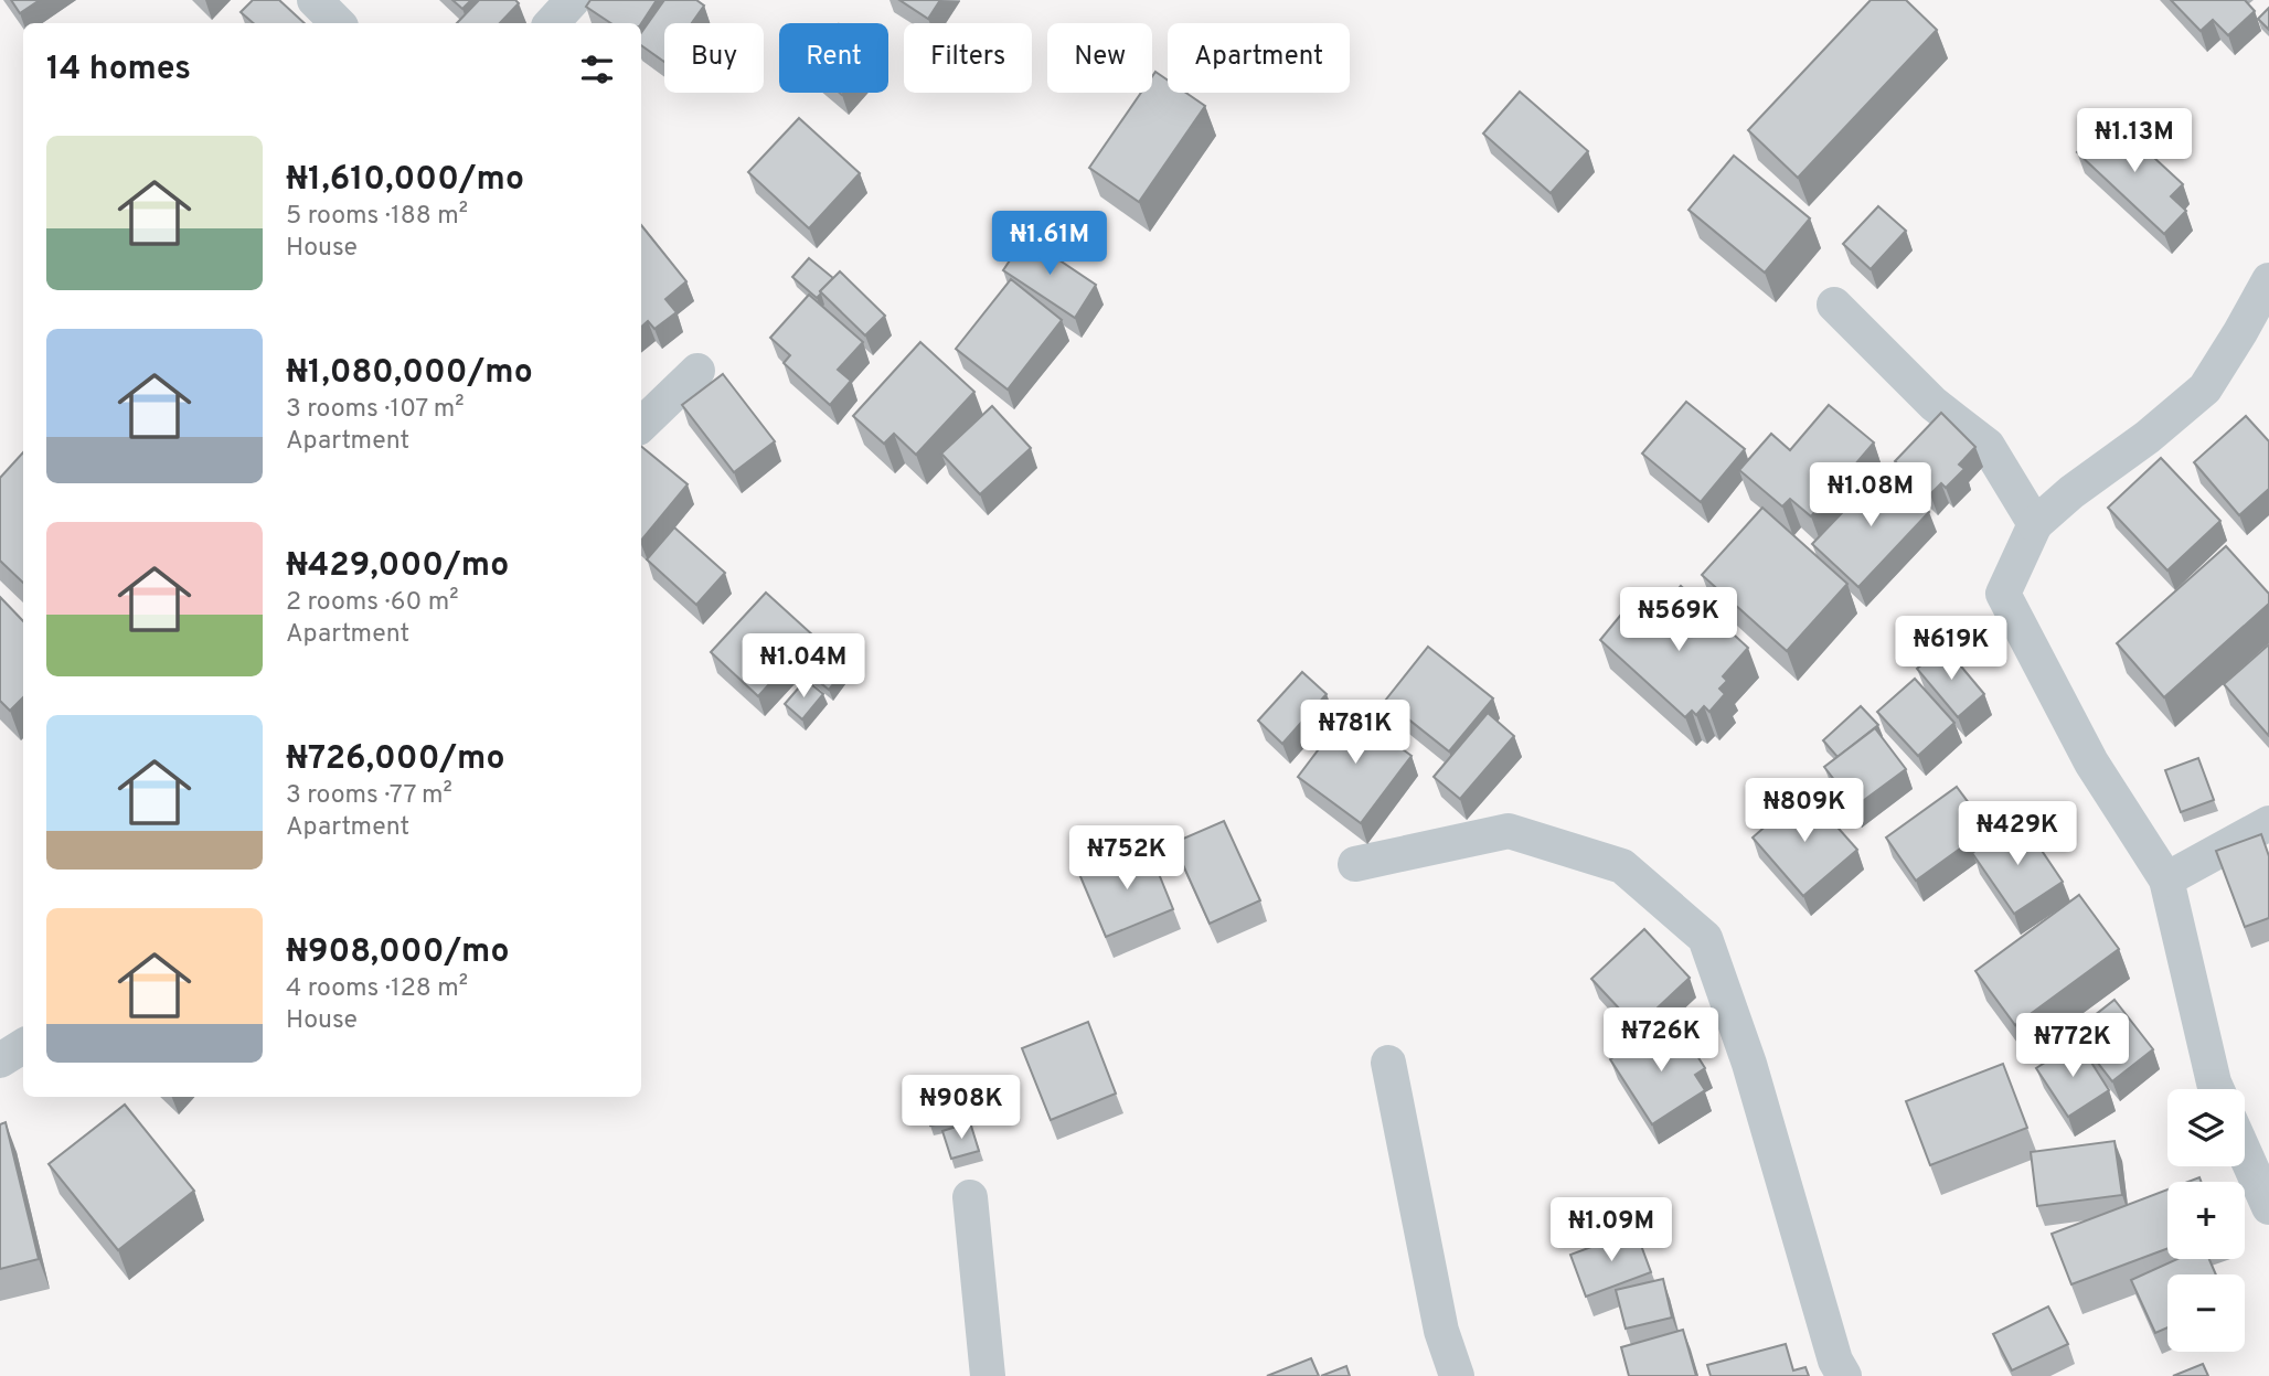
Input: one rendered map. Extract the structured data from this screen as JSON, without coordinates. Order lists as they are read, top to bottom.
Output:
{
  "page": {
    "chip": [
      "Buy",
      "Rent",
      "Filters",
      "New",
      "Apartment"
    ],
    "heading": "14 homes",
    "price": [
      "₦1.13M",
      "₦1.61M",
      "₦1.08M",
      "₦569K",
      "₦619K",
      "₦1.04M",
      "₦781K",
      "₦809K",
      "₦429K",
      "₦752K",
      "₦726K",
      "₦772K",
      "₦908K",
      "₦1.09M"
    ],
    "list": [
      {
        "name": "₦1,610,000/mo",
        "note": "5 rooms · 188 m² · House"
      },
      {
        "name": "₦1,080,000/mo",
        "note": "3 rooms · 107 m² · Apartment"
      },
      {
        "name": "₦429,000/mo",
        "note": "2 rooms · 60 m² · Apartment"
      },
      {
        "name": "₦726,000/mo",
        "note": "3 rooms · 77 m² · Apartment"
      },
      {
        "name": "₦908,000/mo",
        "note": "4 rooms · 128 m² · House"
      }
    ],
    "map_buttons": ["+", "−"]
  }
}
